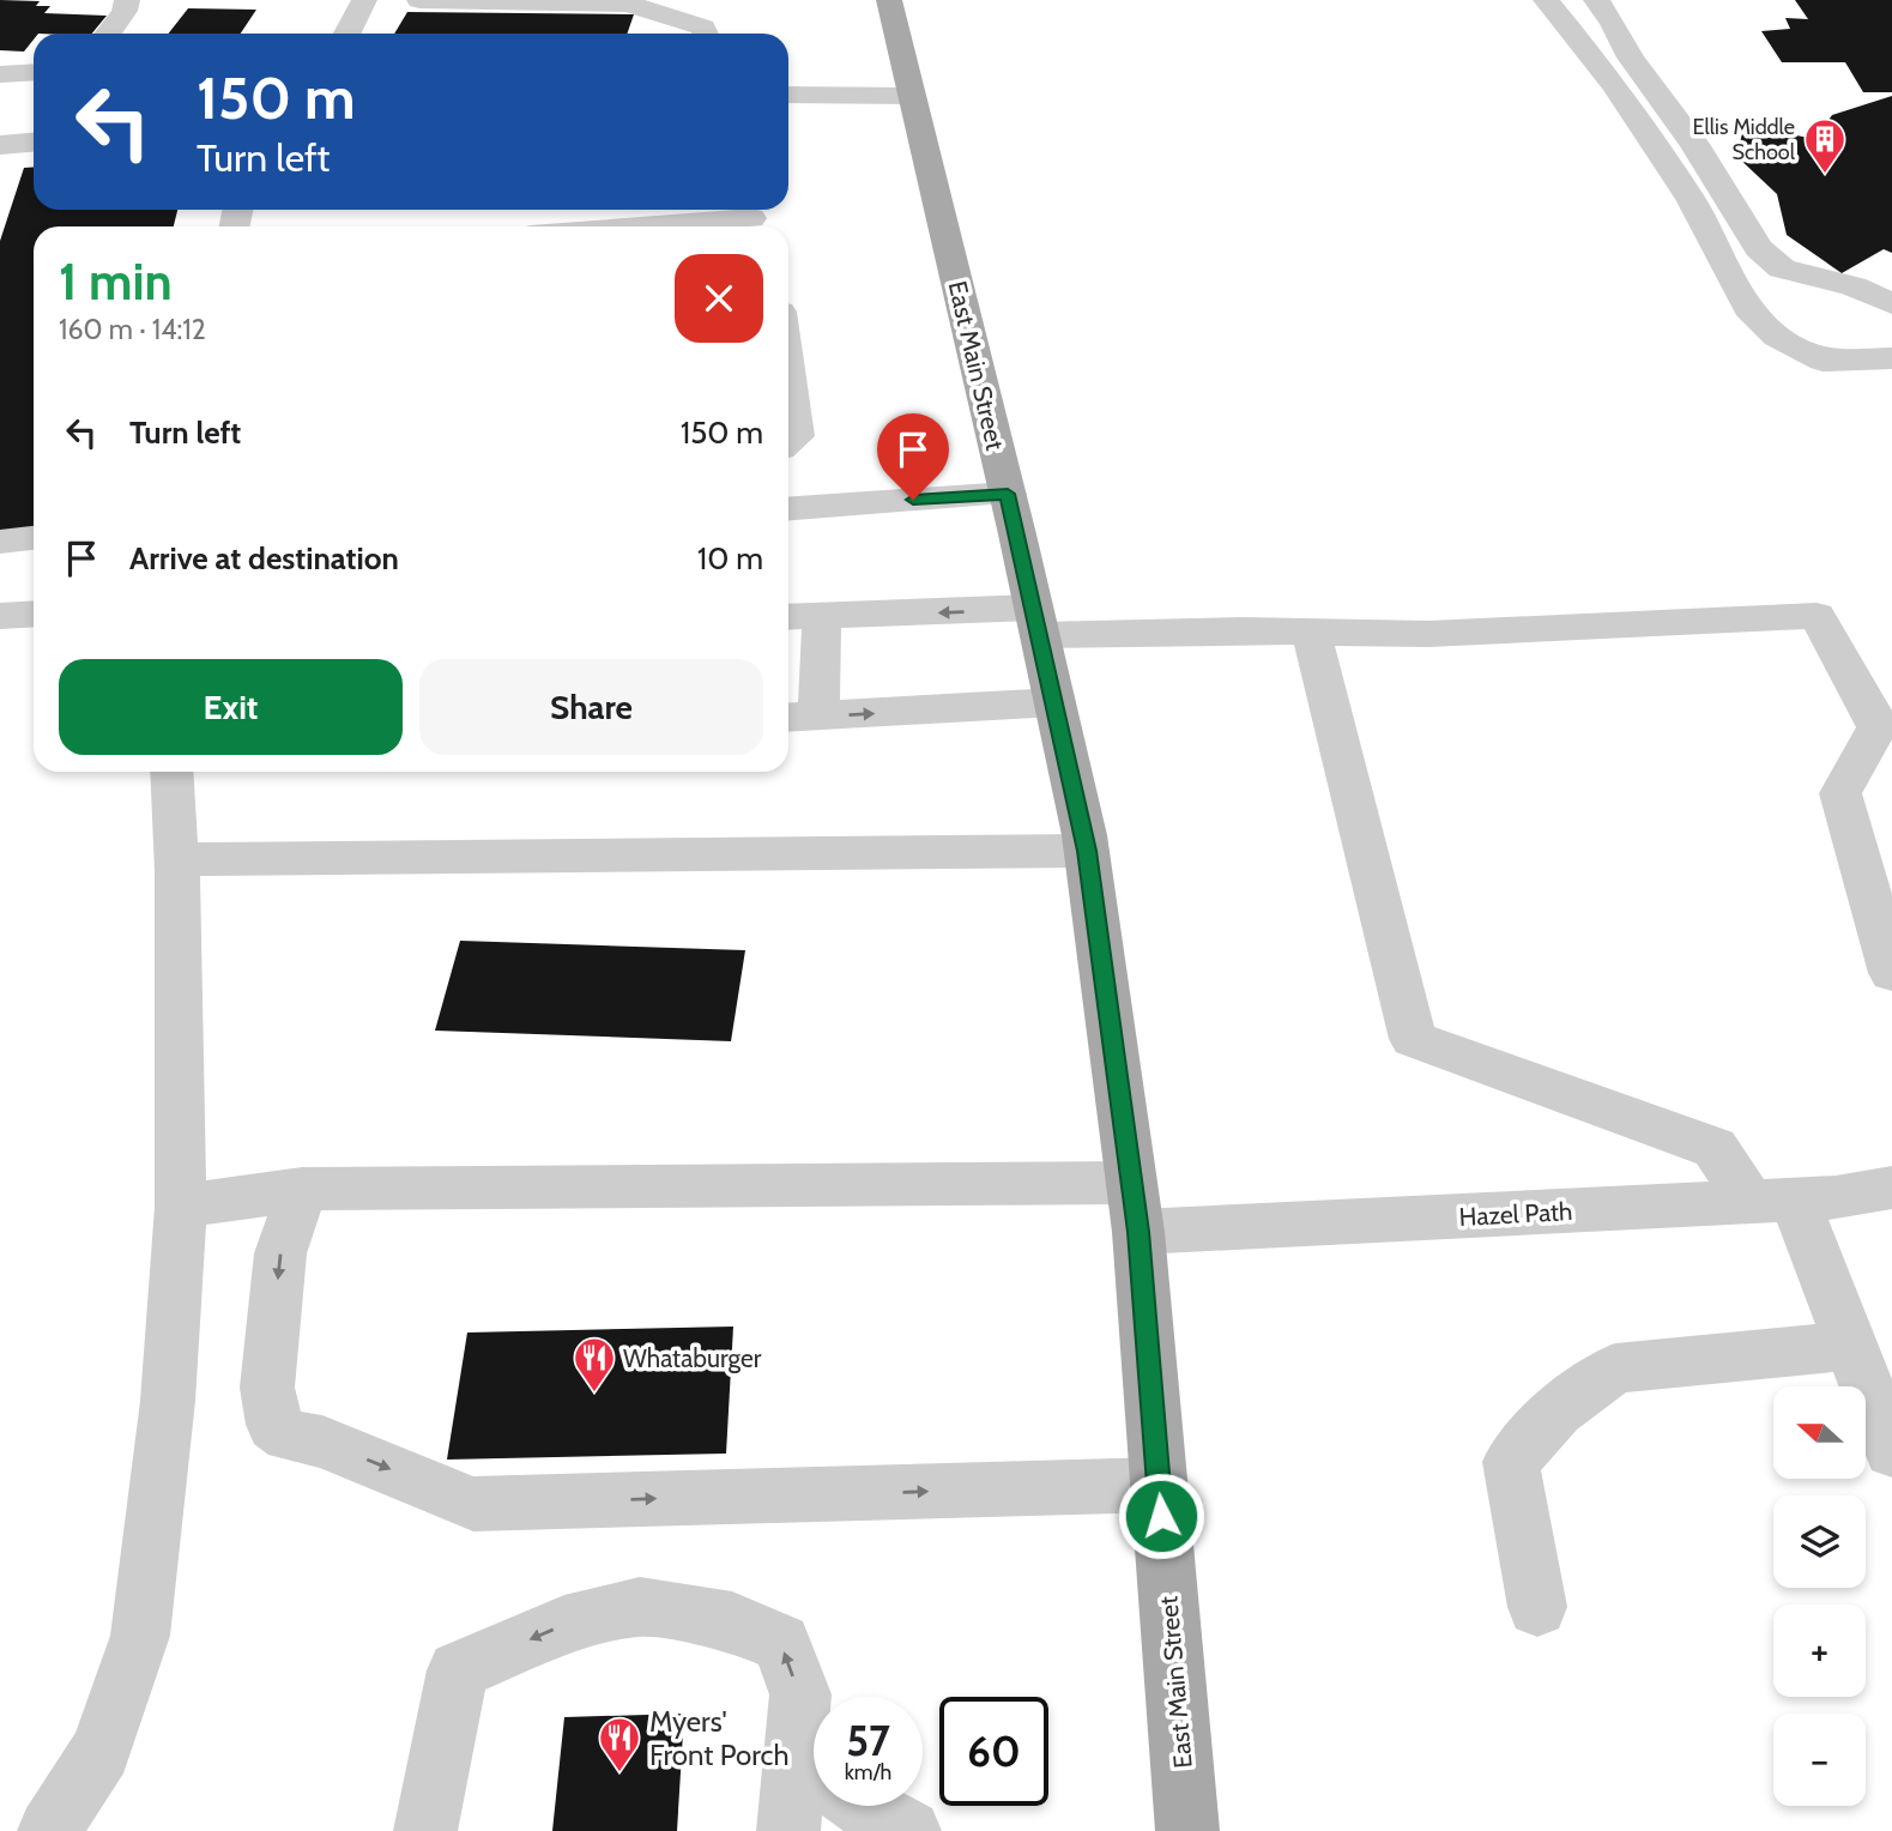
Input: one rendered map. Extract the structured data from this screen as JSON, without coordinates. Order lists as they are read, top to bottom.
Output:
{
  "streets": {
    "main road": ["East Main Street"],
    "street": ["Hazel Path"]
  },
  "crossings": [
    ["East Main Street", "Hazel Path"]
  ],
  "places": {
    "building": ["Ellis Middle School"],
    "restaurant": ["Whataburger", "Myers' Front Porch"]
  },
  "north": "left",
  "page": {
    "turn": ["150 m", "Turn left"],
    "heading": ["1 min", "160 m · 14:12"],
    "list": [
      {
        "name": "Turn left",
        "value": "150 m"
      },
      {
        "name": "Arrive at destination",
        "value": "10 m"
      }
    ],
    "buttons": ["Exit", "Share"],
    "map_buttons": ["+", "−"],
    "speed": "57 km/h",
    "limit": "60"
  }
}
